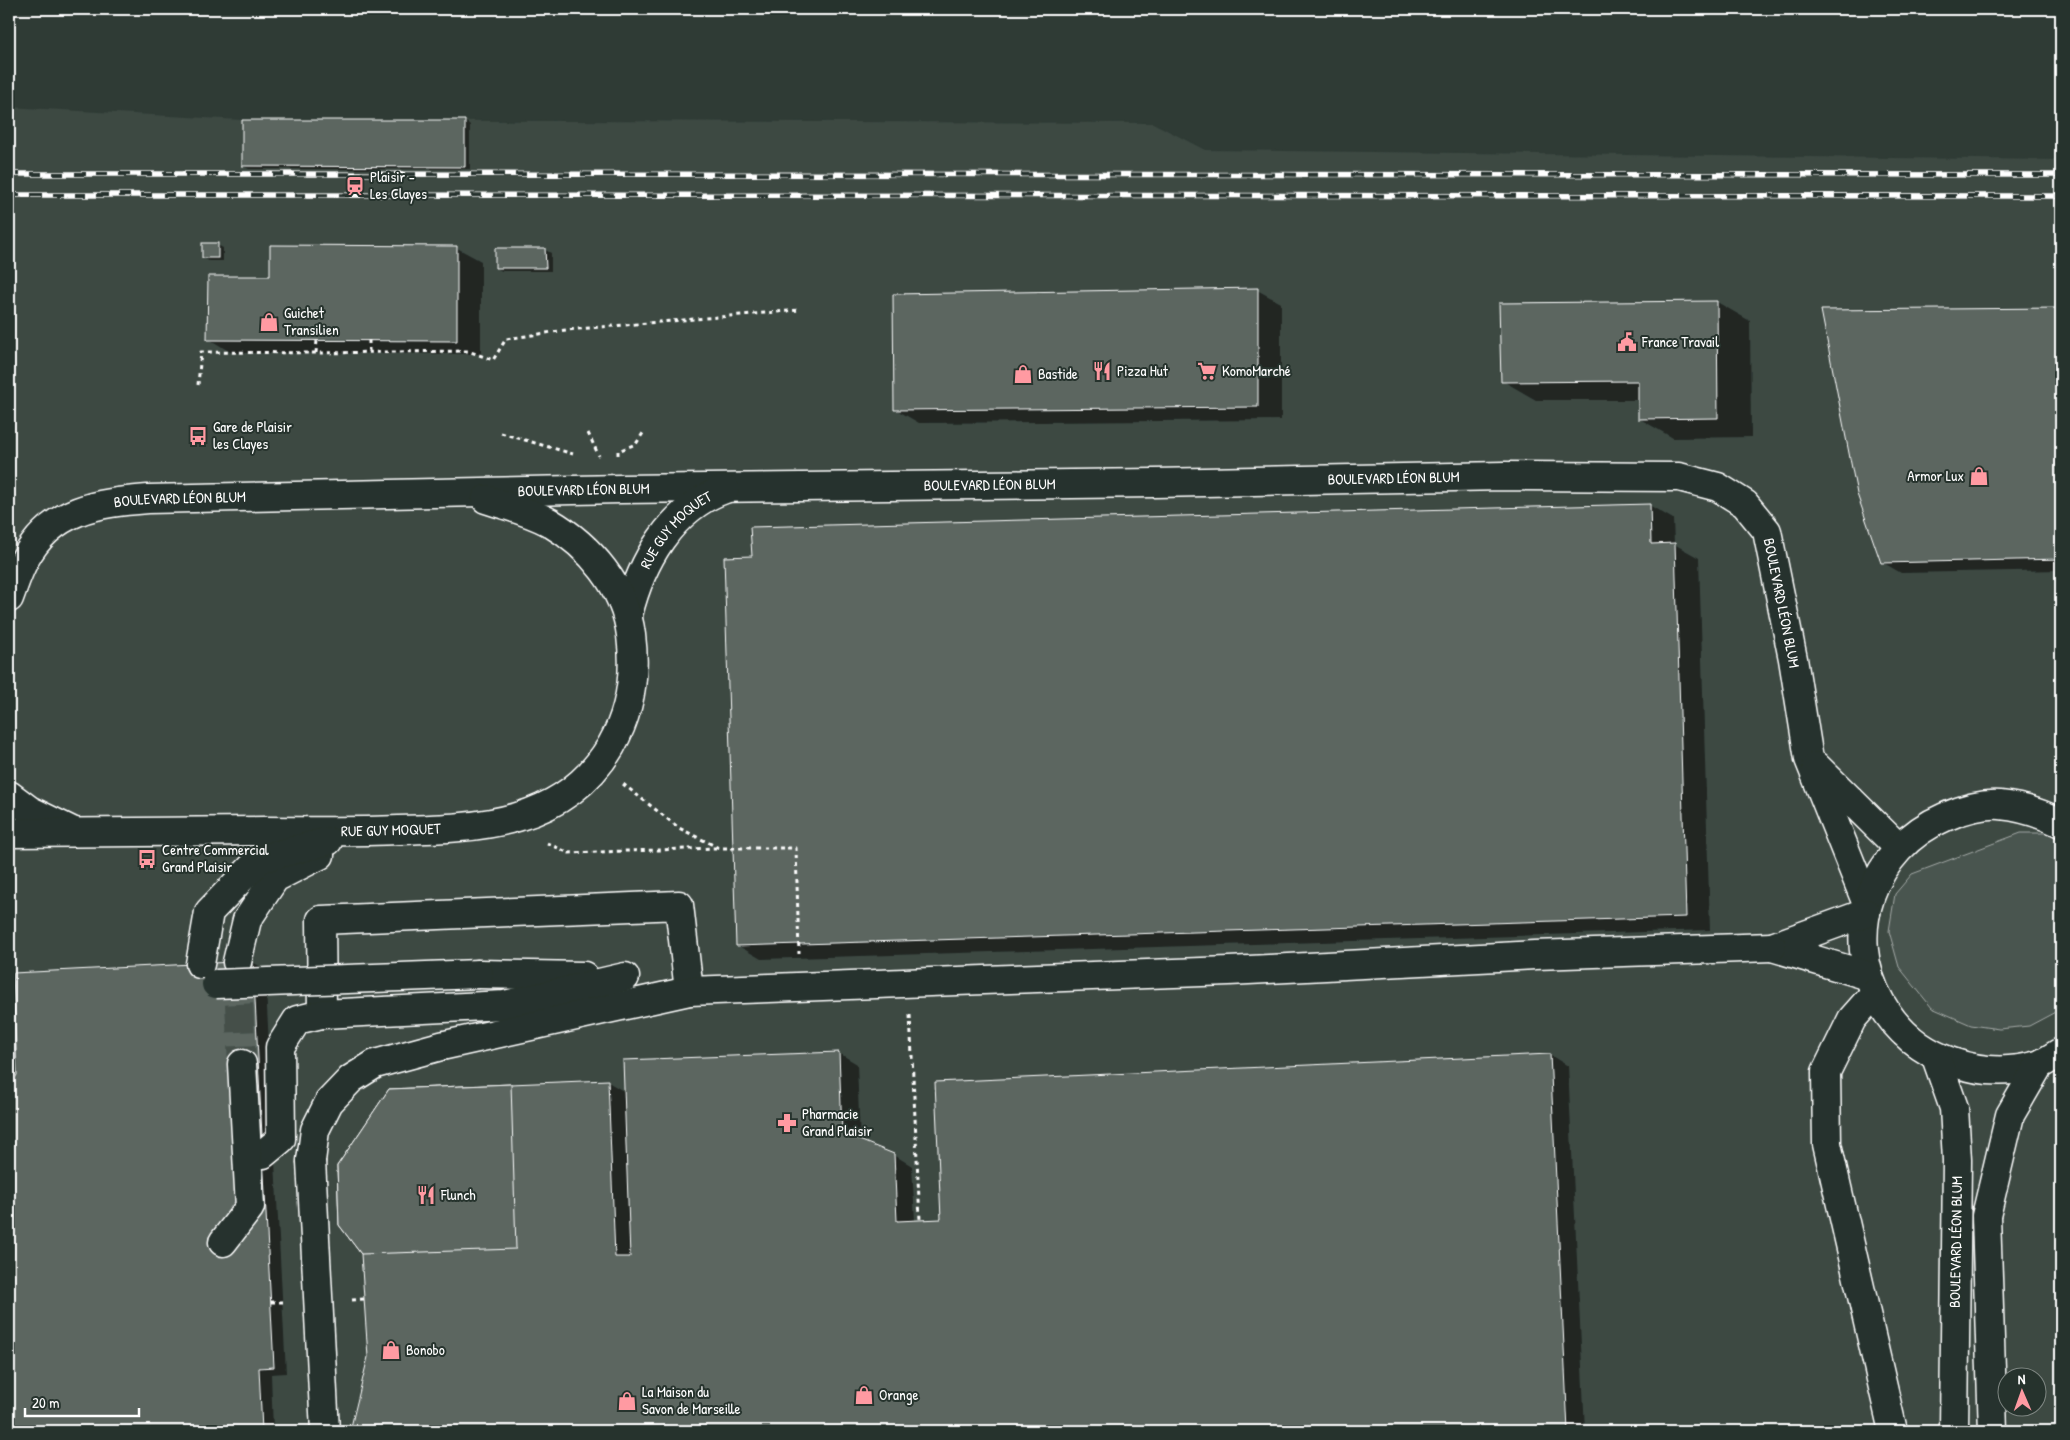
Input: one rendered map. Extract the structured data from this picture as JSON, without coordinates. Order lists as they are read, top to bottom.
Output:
{
  "streets": {
    "street": ["BOULEVARD LÉON BLUM", "RUE GUY MOQUET"]
  },
  "crossings": [
    ["BOULEVARD LÉON BLUM", "RUE GUY MOQUET"]
  ],
  "places": {
    "station": ["Plaisir - Les Clayes"],
    "shop": [
      "Guichet Transilien",
      "Bastide",
      "Armor Lux",
      "Bonobo",
      "Orange",
      "La Maison du Savon de Marseille"
    ],
    "public building": ["France Travail"],
    "restaurant": ["Pizza Hut", "Flunch"],
    "supermarket": ["KomoMarché"],
    "bus stop": ["Gare de Plaisir les Clayes", "Centre Commercial Grand Plaisir"],
    "pharmacy": ["Pharmacie Grand Plaisir"]
  },
  "scale_bar": "20 m",
  "north": "top"
}
